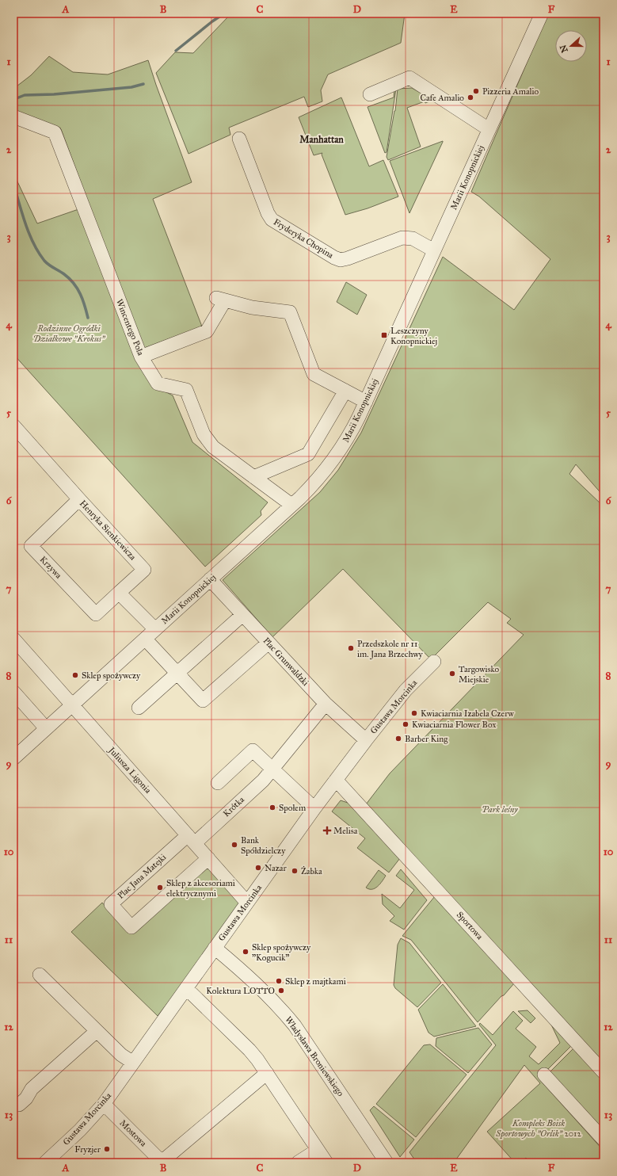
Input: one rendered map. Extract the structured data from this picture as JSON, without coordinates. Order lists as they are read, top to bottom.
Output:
{
  "streets": {
    "street": [
      "Marii Konopnickiej",
      "Fryderyka Chopina",
      "Wincentego Pola",
      "Henryka Sienkiewicza",
      "Krzywa",
      "Plac Grunwaldzki",
      "Gustawa Morcinka",
      "Juliusza Ligonia",
      "Krótka",
      "Plac Jana Matejki",
      "Sportowa",
      "Władysława Broniewskiego",
      "Mostowa"
    ]
  },
  "crossings": [
    ["Marii Konopnickiej", "Fryderyka Chopina"],
    ["Marii Konopnickiej", "Wincentego Pola"],
    ["Marii Konopnickiej", "Plac Grunwaldzki"],
    ["Marii Konopnickiej", "Juliusza Ligonia"],
    ["Henryka Sienkiewicza", "Krzywa"],
    ["Plac Grunwaldzki", "Gustawa Morcinka"],
    ["Plac Grunwaldzki", "Krótka"],
    ["Gustawa Morcinka", "Juliusza Ligonia"],
    ["Gustawa Morcinka", "Sportowa"],
    ["Gustawa Morcinka", "Władysława Broniewskiego"],
    ["Gustawa Morcinka", "Mostowa"],
    ["Juliusza Ligonia", "Krótka"],
    ["Juliusza Ligonia", "Plac Jana Matejki"],
    ["Krótka", "Plac Jana Matejki"]
  ],
  "districts": ["Manhattan"],
  "parks": ["Rodzinne Ogródki Działkowe \"Krokus\"", "Park leśny", "Kompleks Boisk Sportowych \"Orlik\" 2012"],
  "places": {
    "other": [
      "Pizzeria Amalio",
      "Cafe Amalio",
      "Przedszkole nr 11 im. Jana Brzechwy",
      "Targowisko Miejskie",
      "Sklep spożywczy",
      "Kwiaciarnia Izabela Czerw",
      "Kwiaciarnia Flower Box",
      "Barber King",
      "Społem",
      "Bank Spółdzielczy",
      "Nazar",
      "Żabka",
      "Sklep z akcesoriami elektrycznymi",
      "Sklep spożywczy \"Kogucik\"",
      "Sklep z majtkami",
      "Kolektura LOTTO",
      "Fryzjer"
    ],
    "transit": ["Leszczyny Konopnickiej"],
    "health": ["Melisa"]
  },
  "north": "left",
  "grid": {
    "columns": [
      "A",
      "B",
      "C",
      "D",
      "E",
      "F"
    ],
    "rows": [
      "1",
      "2",
      "3",
      "4",
      "5",
      "6",
      "7",
      "8",
      "9",
      "10",
      "11",
      "12",
      "13"
    ]
  }
}
